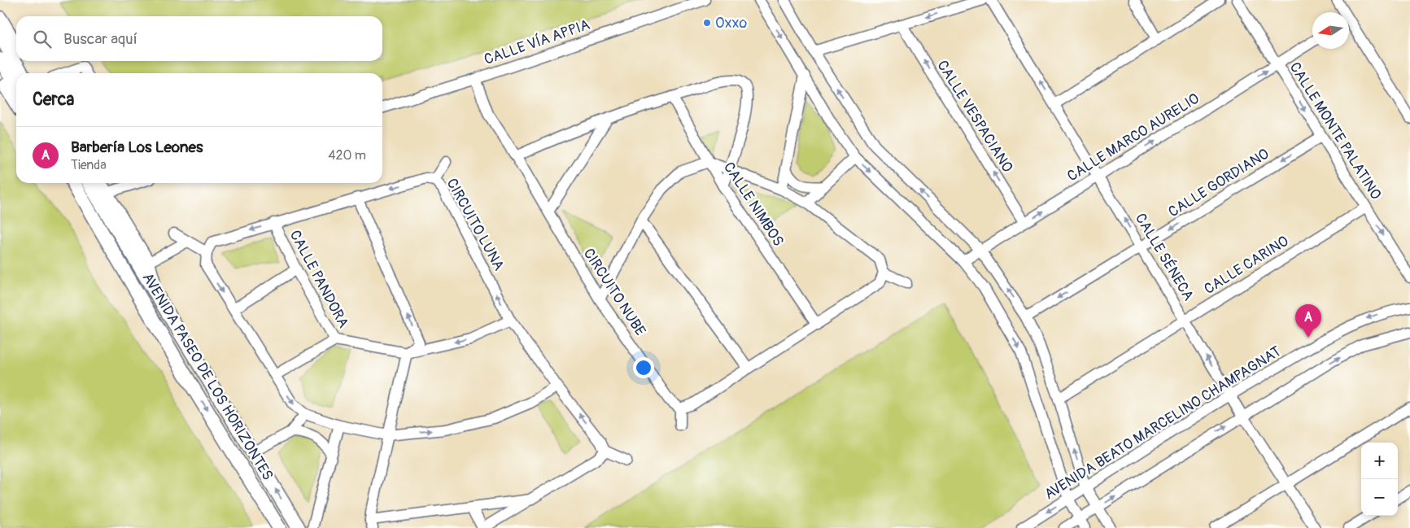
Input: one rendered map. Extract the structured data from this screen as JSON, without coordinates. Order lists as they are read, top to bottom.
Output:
{
  "streets": {
    "main road": ["AVENIDA PASEO DE LOS HORIZONTES"],
    "street": [
      "CALLE VÍA APPIA",
      "CALLE VESPACIANO",
      "CALLE MONTE PALATINO",
      "CALLE MARCO AURELIO",
      "CALLE GORDIANO",
      "CALLE NIMBOS",
      "CIRCUITO LUNA",
      "CALLE SÉNECA",
      "CALLE CARINO",
      "CALLE PANDORA",
      "CIRCUITO NUBE",
      "AVENIDA BEATO MARCELINO CHAMPAGNAT"
    ]
  },
  "crossings": [
    ["CALLE VÍA APPIA", "CIRCUITO NUBE"],
    ["CALLE VESPACIANO", "CALLE MARCO AURELIO"],
    ["CALLE MONTE PALATINO", "CALLE MARCO AURELIO"],
    ["CALLE MONTE PALATINO", "CALLE GORDIANO"],
    ["CALLE MONTE PALATINO", "CALLE CARINO"],
    ["CALLE MARCO AURELIO", "CALLE SÉNECA"],
    ["CALLE GORDIANO", "CALLE SÉNECA"],
    ["CIRCUITO LUNA", "CALLE PANDORA"],
    ["CALLE SÉNECA", "CALLE CARINO"],
    ["CALLE SÉNECA", "AVENIDA BEATO MARCELINO CHAMPAGNAT"]
  ],
  "one_way": ["CALLE GORDIANO", "CALLE SÉNECA"],
  "places": ["Oxxo"],
  "north": "left",
  "page": {
    "search": "Buscar aquí",
    "heading": "Cerca",
    "list": [
      {
        "mark": "A",
        "name": "Barbería Los Leones",
        "note": "Tienda",
        "value": "420 m"
      }
    ],
    "pins": "A",
    "map_buttons": ["+", "−"]
  }
}
